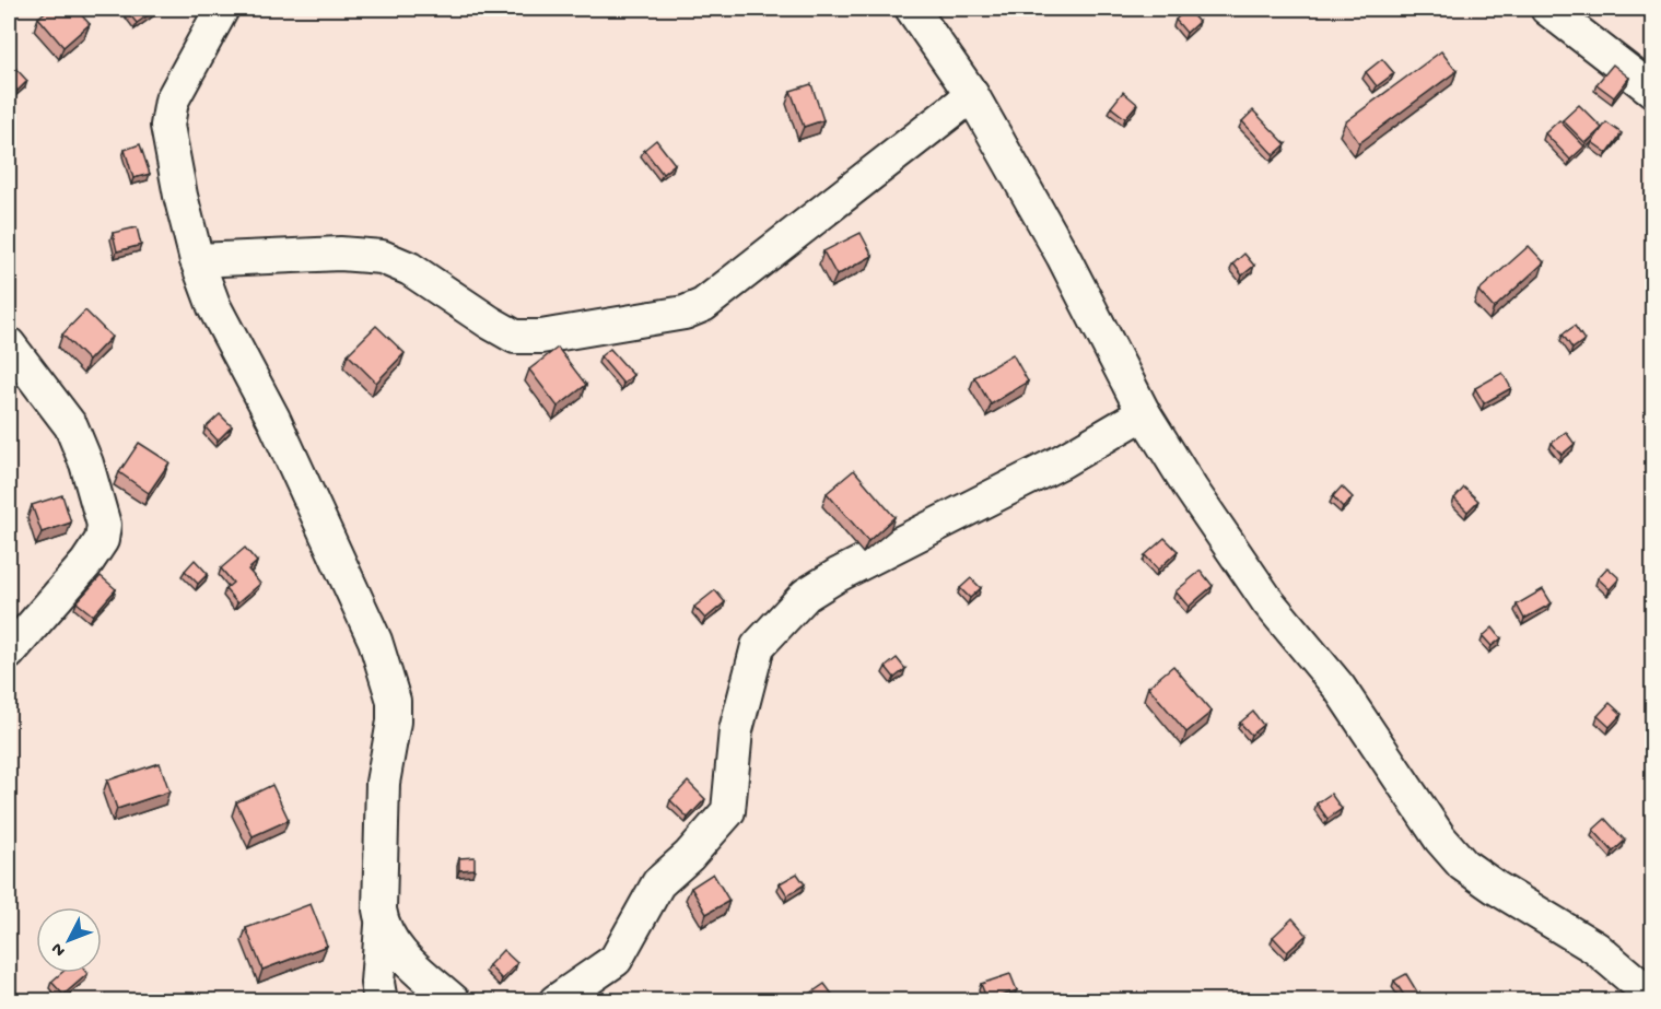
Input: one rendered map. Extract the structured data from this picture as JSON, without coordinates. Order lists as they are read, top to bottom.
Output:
{
  "north": "bottom left"
}
